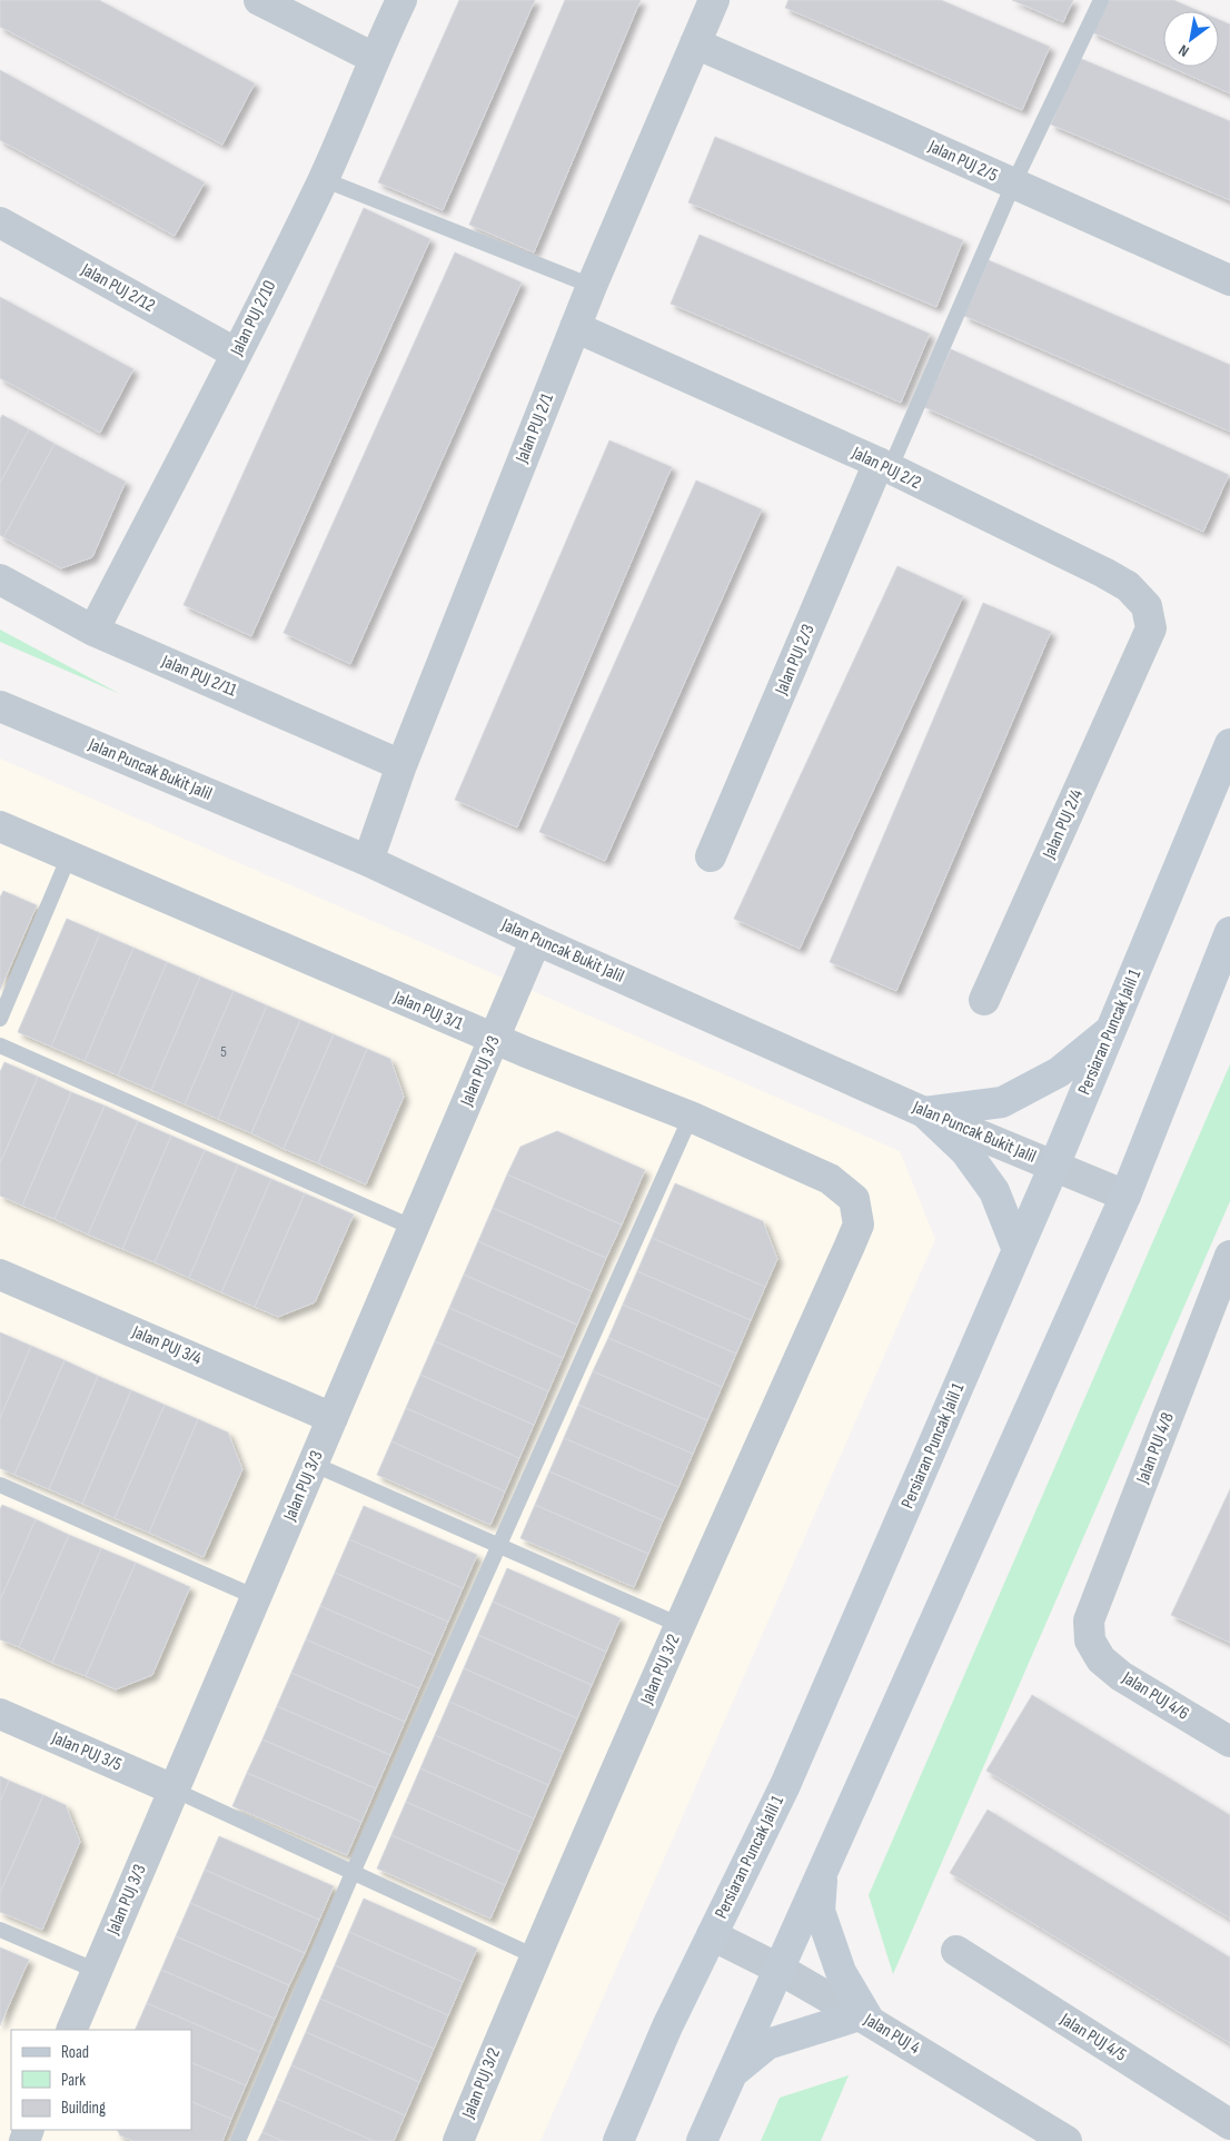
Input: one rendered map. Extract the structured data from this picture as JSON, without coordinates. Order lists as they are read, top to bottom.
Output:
{
  "streets": {
    "main road": ["Persiaran Puncak Jalil 1"],
    "street": [
      "Jalan PUJ 2/5",
      "Jalan PUJ 2/12",
      "Jalan PUJ 2/10",
      "Jalan PUJ 2/1",
      "Jalan PUJ 2/2",
      "Jalan PUJ 2/3",
      "Jalan PUJ 2/11",
      "Jalan Puncak Bukit Jalil",
      "Jalan PUJ 2/4",
      "Jalan PUJ 3/1",
      "Jalan PUJ 3/3",
      "Jalan PUJ 3/4",
      "Jalan PUJ 4/8",
      "Jalan PUJ 3/2",
      "Jalan PUJ 4/6",
      "Jalan PUJ 3/5",
      "Jalan PUJ 4",
      "Jalan PUJ 4/5"
    ]
  },
  "crossings": [
    ["Jalan PUJ 2/5", "Jalan PUJ 2/1"],
    ["Jalan PUJ 2/12", "Jalan PUJ 2/10"],
    ["Jalan PUJ 2/10", "Jalan PUJ 2/11"],
    ["Jalan PUJ 2/1", "Jalan PUJ 2/2"],
    ["Jalan PUJ 2/1", "Jalan PUJ 2/11"],
    ["Jalan PUJ 2/1", "Jalan Puncak Bukit Jalil"],
    ["Jalan PUJ 2/2", "Jalan PUJ 2/3"],
    ["Jalan PUJ 2/2", "Jalan PUJ 2/4"],
    ["Jalan Puncak Bukit Jalil", "Persiaran Puncak Jalil 1"],
    ["Jalan Puncak Bukit Jalil", "Jalan PUJ 3/3"],
    ["Jalan PUJ 3/1", "Jalan PUJ 3/3"],
    ["Jalan PUJ 3/1", "Jalan PUJ 3/2"],
    ["Persiaran Puncak Jalil 1", "Jalan PUJ 4"],
    ["Jalan PUJ 3/3", "Jalan PUJ 3/4"],
    ["Jalan PUJ 3/3", "Jalan PUJ 3/5"],
    ["Jalan PUJ 4/8", "Jalan PUJ 4/6"]
  ],
  "house_numbers": ["5"],
  "legend": ["Road", "Park", "Building"],
  "north": "bottom left"
}
